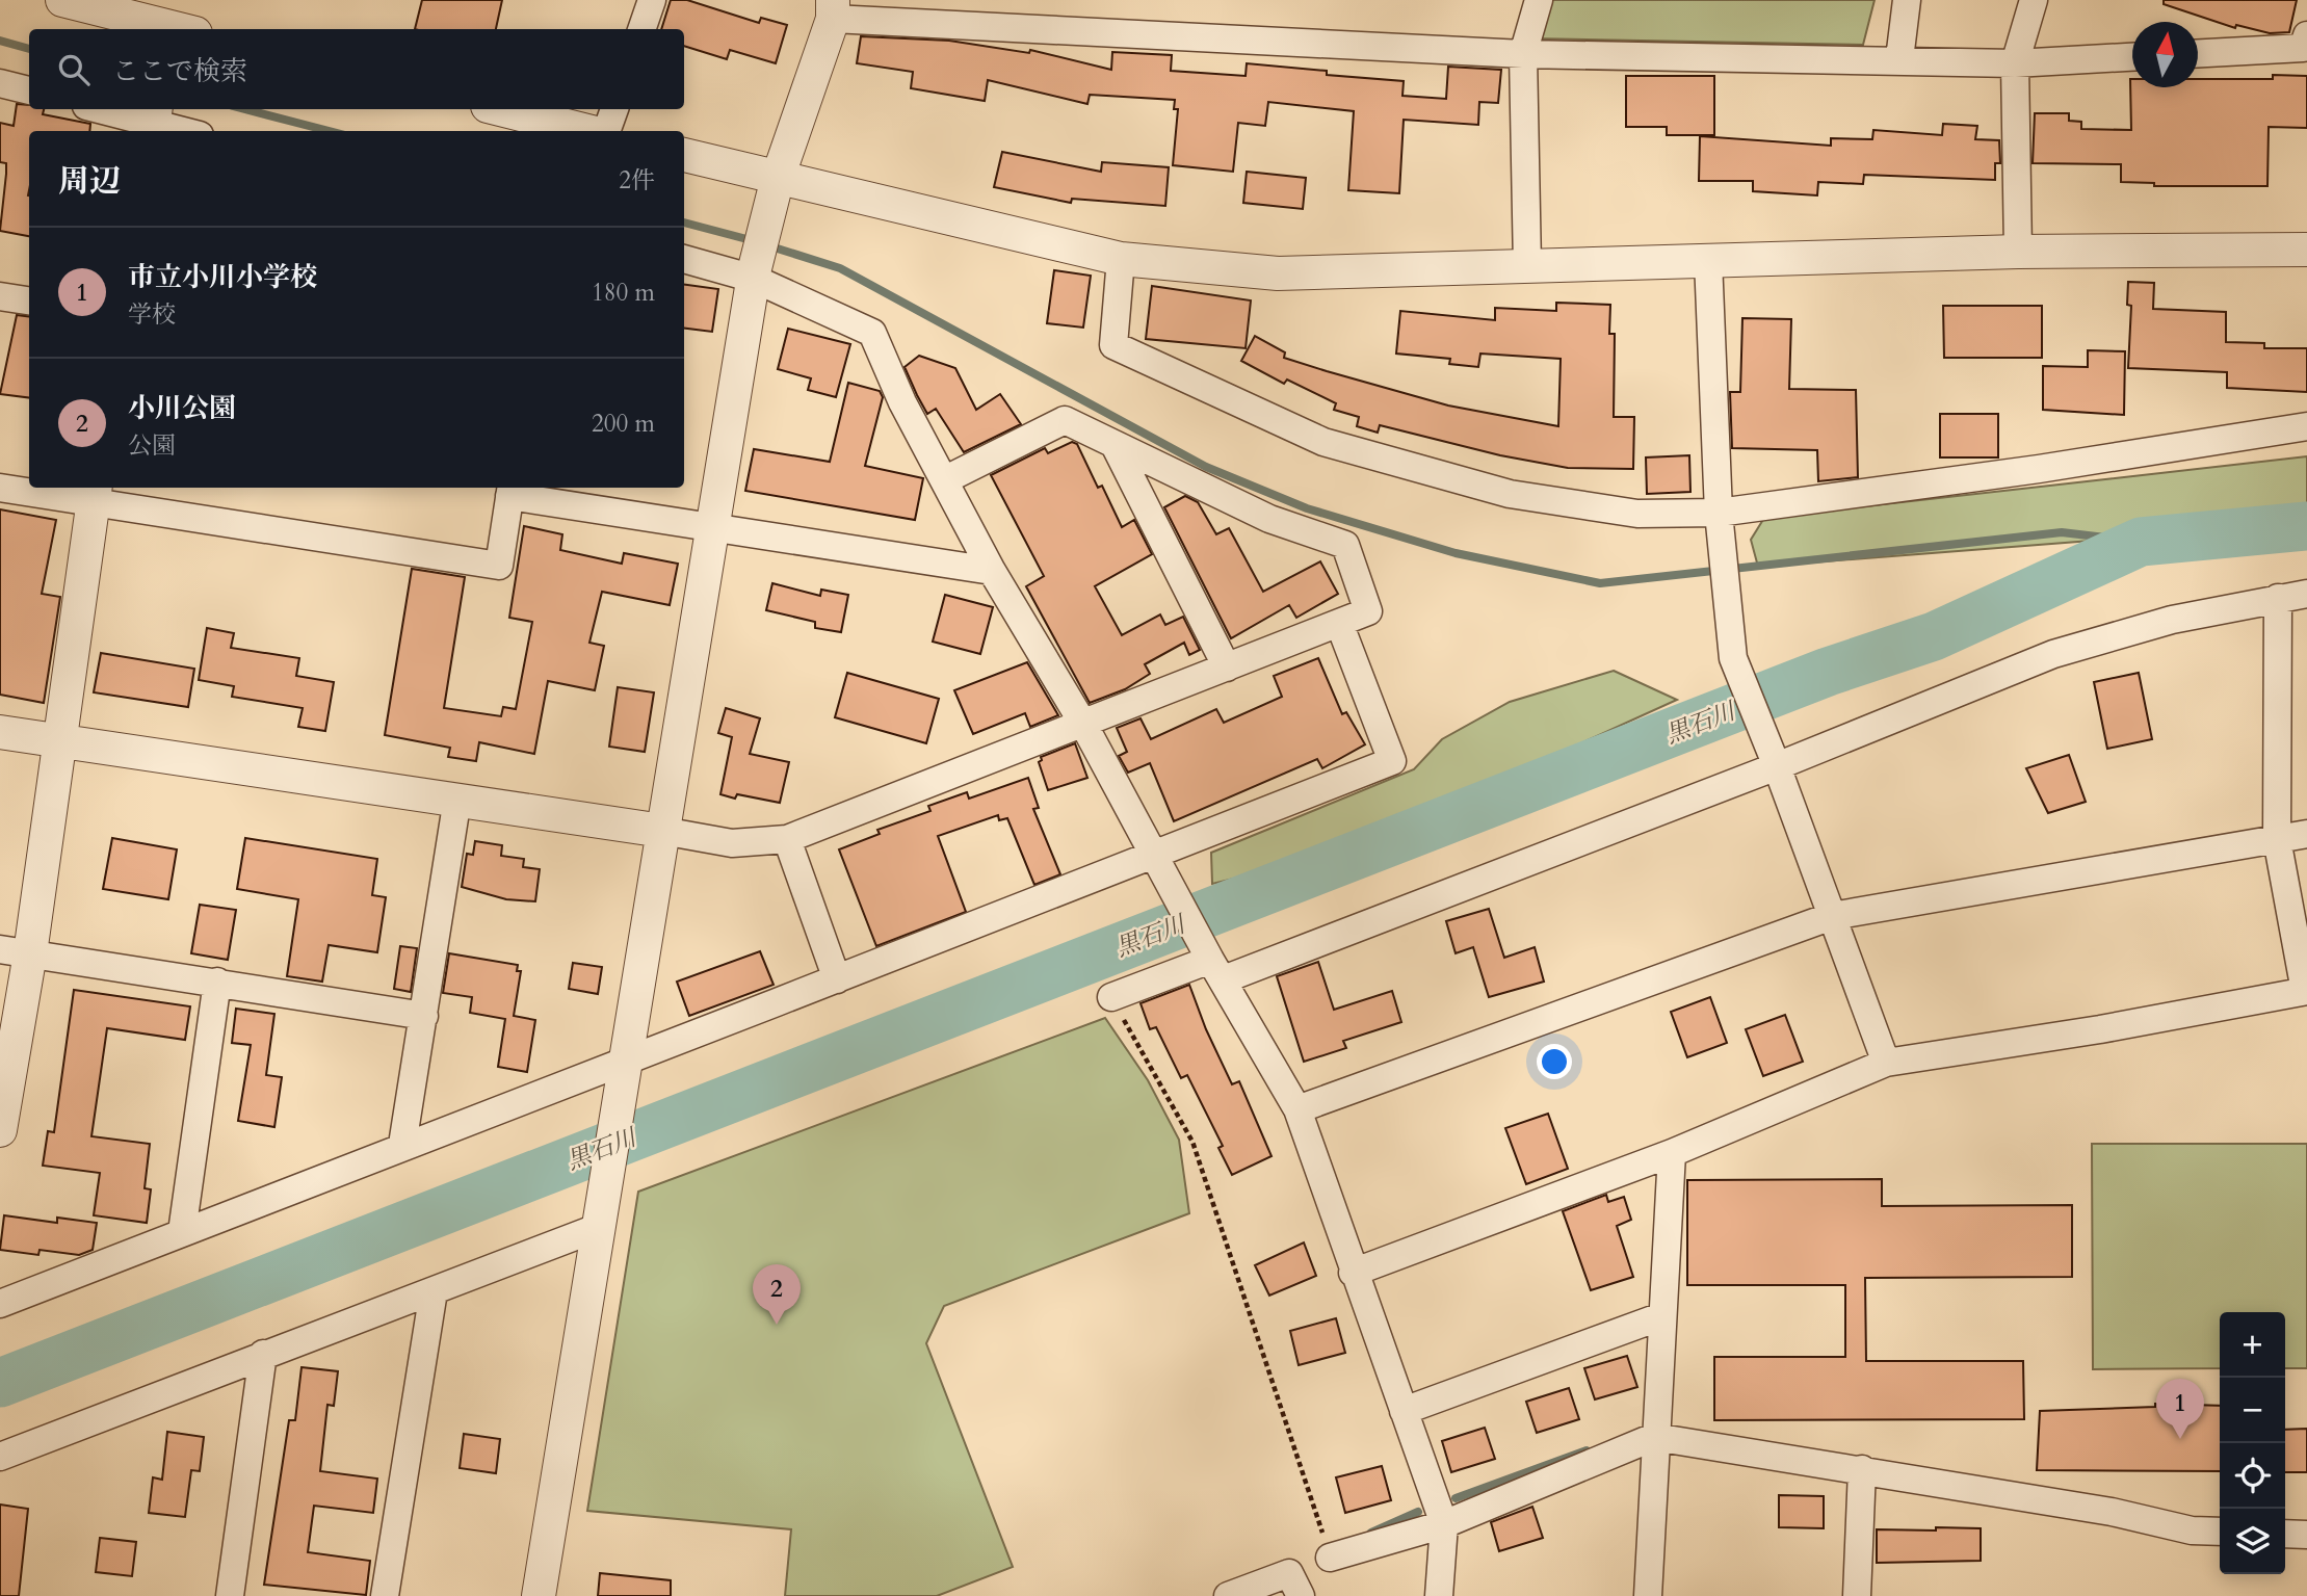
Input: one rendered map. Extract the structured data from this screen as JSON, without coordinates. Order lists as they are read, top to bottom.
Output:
{
  "water": ["黒石川"],
  "north": "top",
  "page": {
    "search": "ここで検索",
    "heading": ["周辺", "2件"],
    "list": [
      {
        "mark": "1",
        "name": "市立小川小学校",
        "note": "学校",
        "value": "180 m"
      },
      {
        "mark": "2",
        "name": "小川公園",
        "note": "公園",
        "value": "200 m"
      }
    ],
    "pins": ["2", "1"],
    "map_buttons": ["+", "−"]
  }
}
